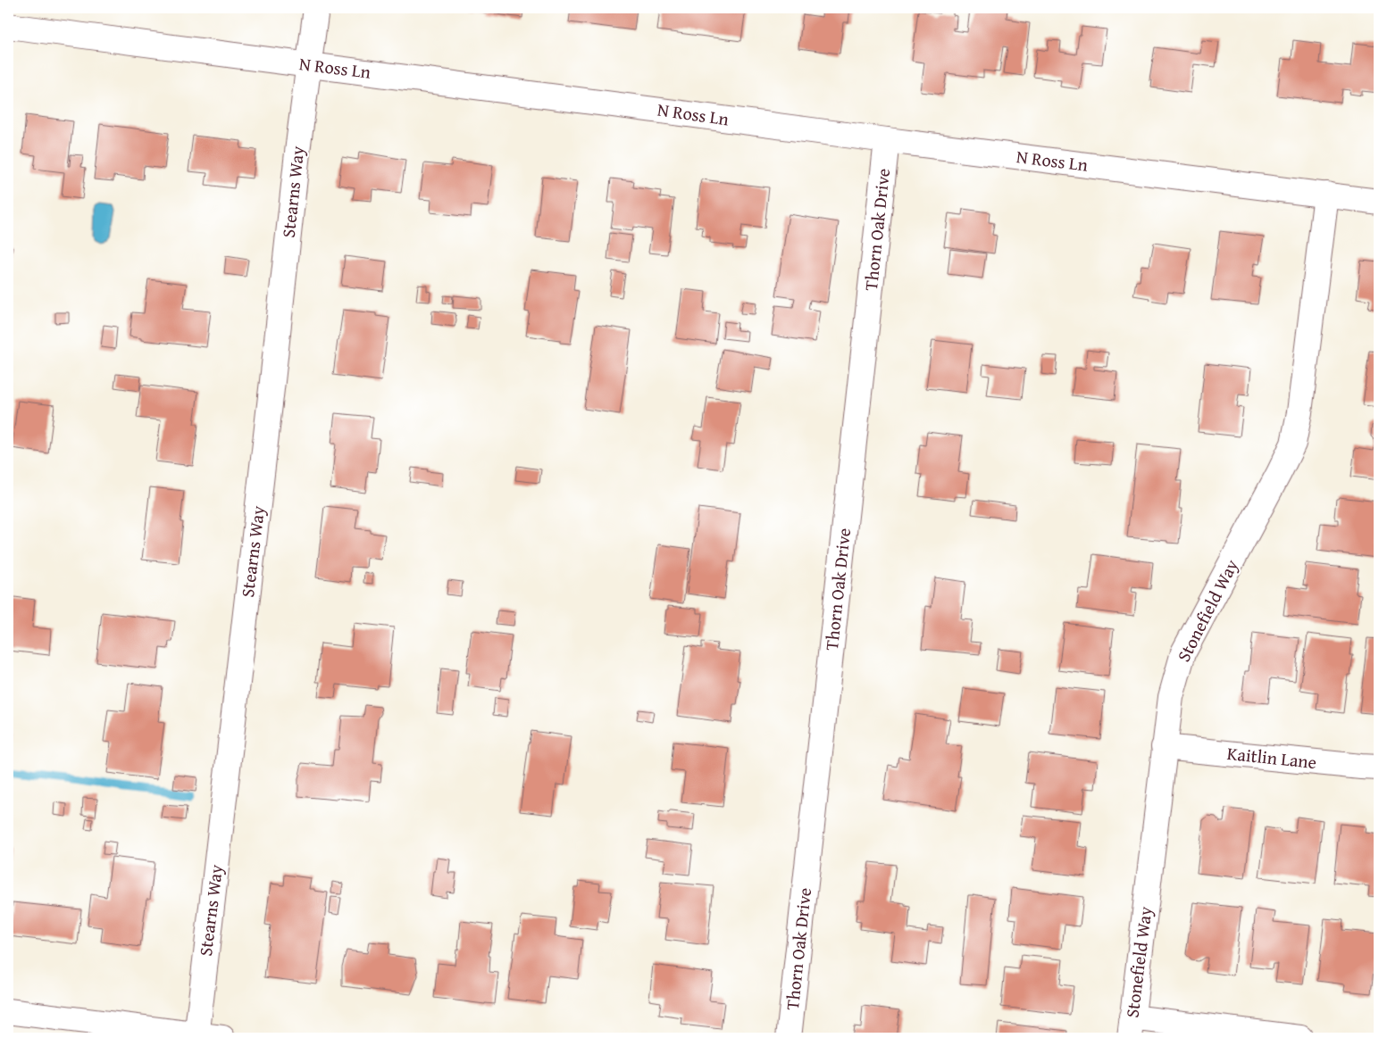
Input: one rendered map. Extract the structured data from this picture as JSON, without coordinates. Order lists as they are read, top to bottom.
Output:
{
  "streets": {
    "street": [
      "N Ross Ln",
      "Stearns Way",
      "Thorn Oak Drive",
      "Stonefield Way",
      "Kaitlin Lane"
    ]
  },
  "crossings": [
    ["N Ross Ln", "Stearns Way"],
    ["N Ross Ln", "Thorn Oak Drive"],
    ["N Ross Ln", "Stonefield Way"],
    ["Stonefield Way", "Kaitlin Lane"]
  ]
}
